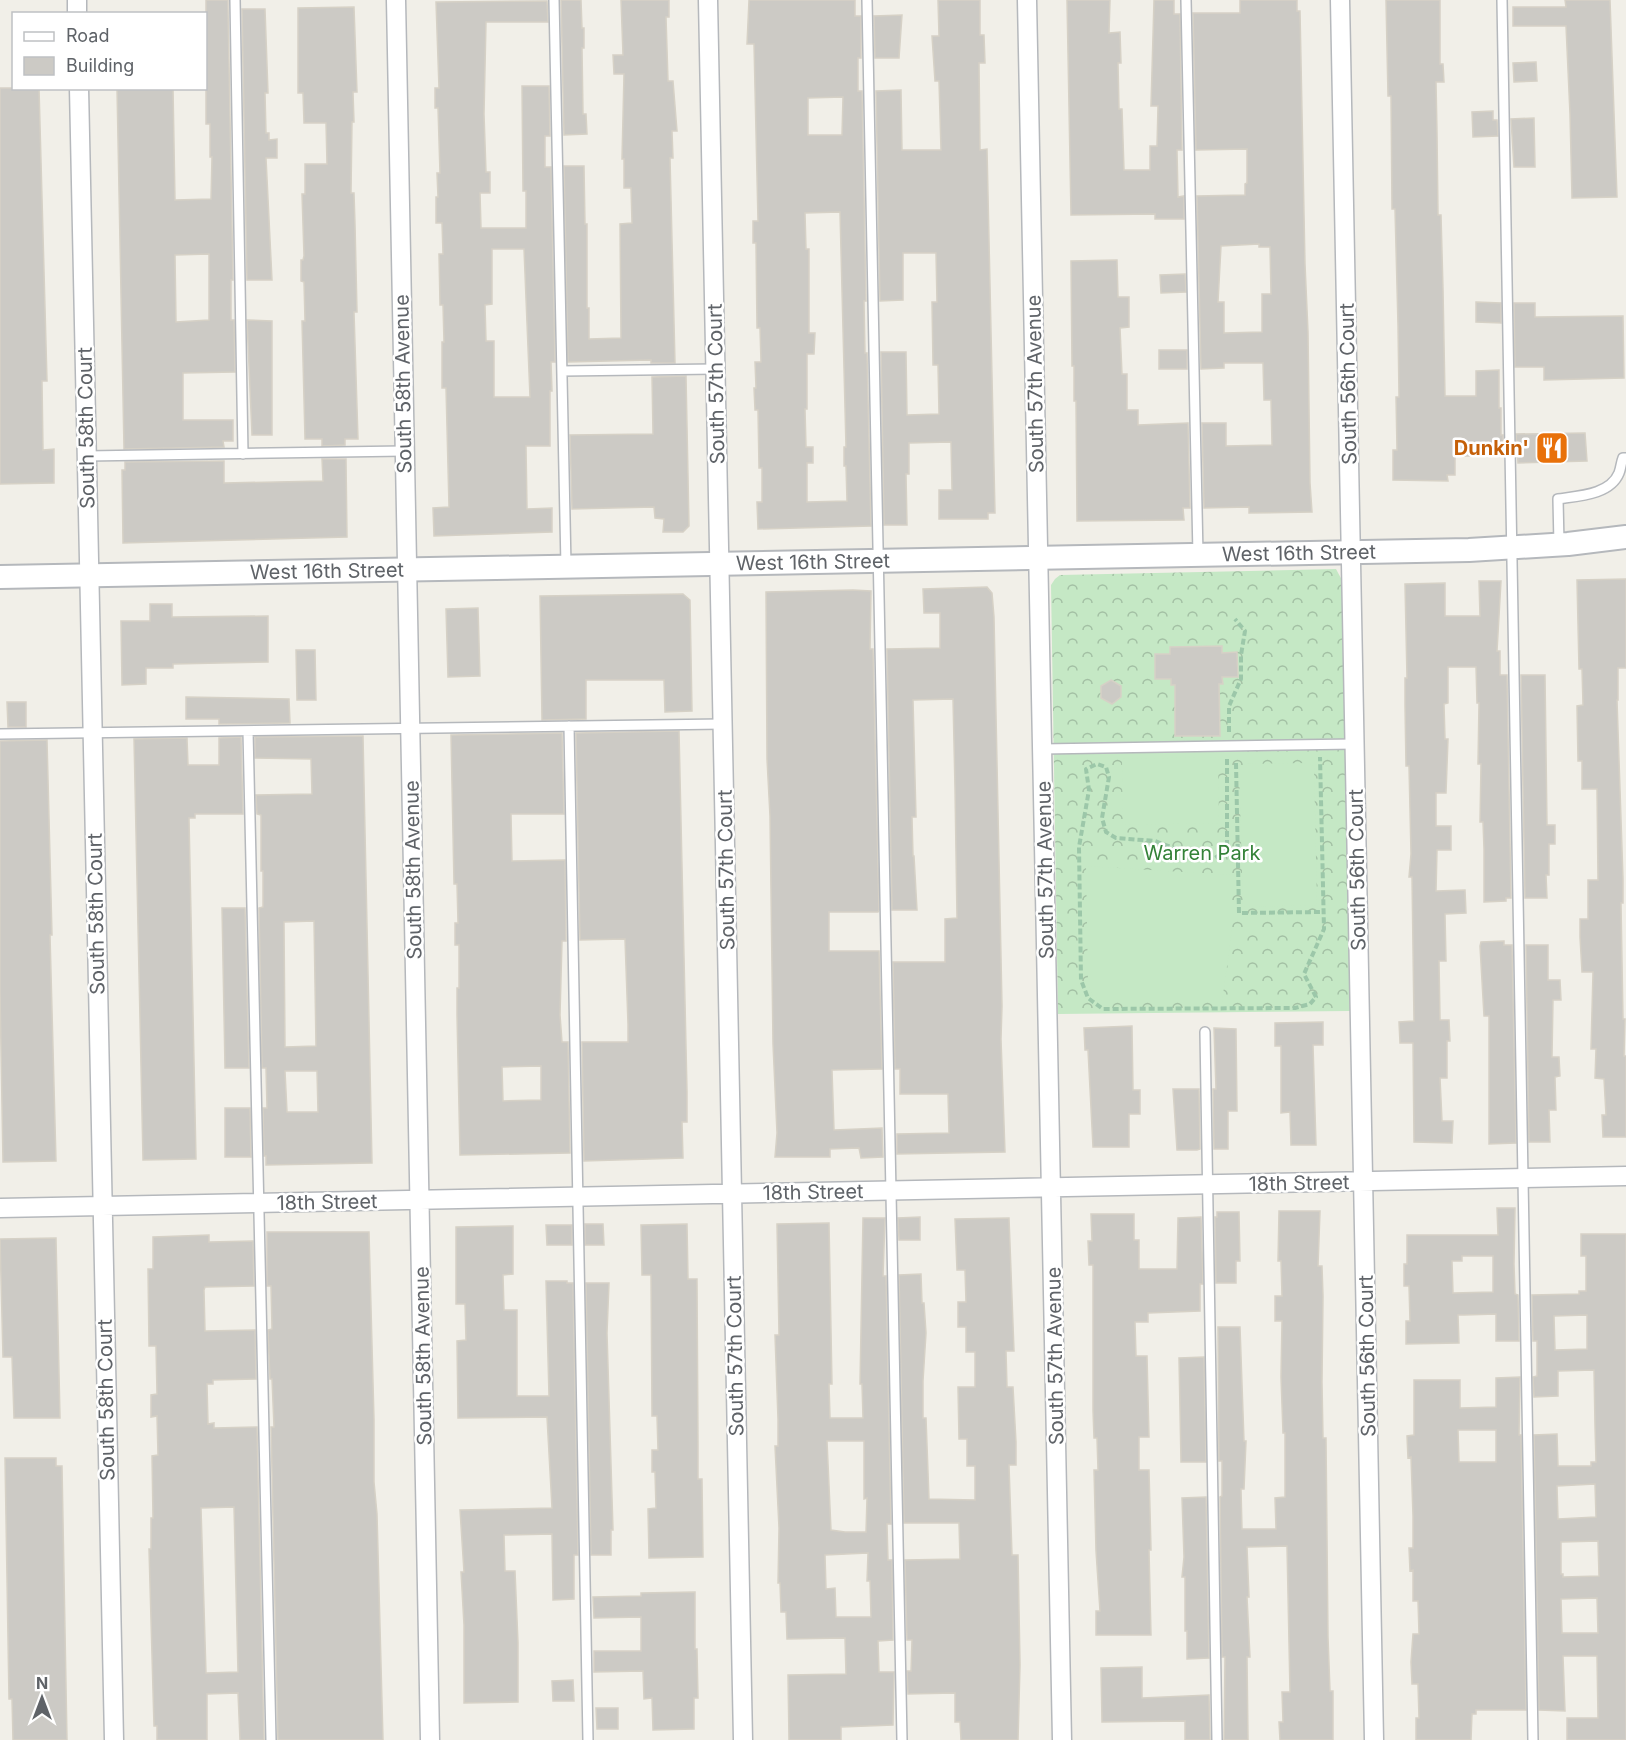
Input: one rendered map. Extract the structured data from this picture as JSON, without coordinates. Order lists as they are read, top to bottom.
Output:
{
  "streets": {
    "street": [
      "South 58th Avenue",
      "South 57th Court",
      "South 57th Avenue",
      "South 56th Court",
      "South 58th Court",
      "West 16th Street",
      "18th Street"
    ]
  },
  "crossings": [
    ["South 58th Avenue", "West 16th Street"],
    ["South 58th Avenue", "18th Street"],
    ["South 57th Court", "West 16th Street"],
    ["South 57th Court", "18th Street"],
    ["South 57th Avenue", "West 16th Street"],
    ["South 57th Avenue", "18th Street"],
    ["South 56th Court", "West 16th Street"],
    ["South 56th Court", "18th Street"],
    ["South 58th Court", "West 16th Street"],
    ["South 58th Court", "18th Street"]
  ],
  "parks": ["Warren Park"],
  "places": {
    "restaurant": ["Dunkin'"]
  },
  "legend": ["Road", "Building"],
  "north": "top"
}
